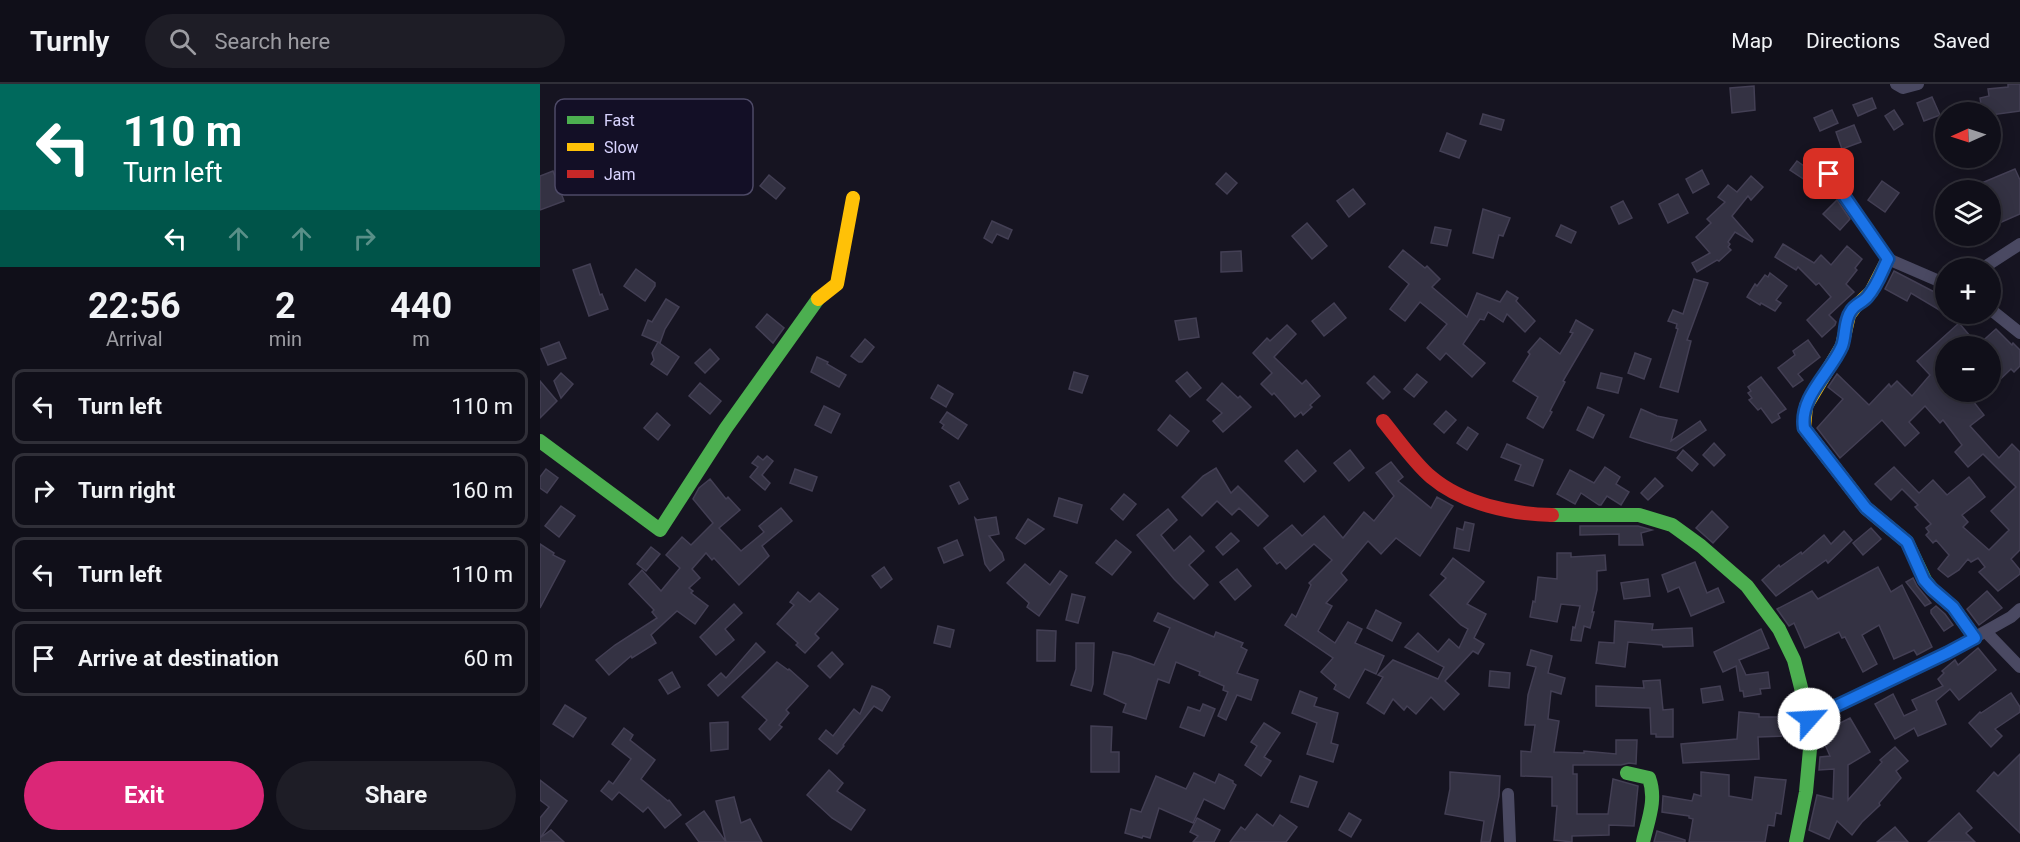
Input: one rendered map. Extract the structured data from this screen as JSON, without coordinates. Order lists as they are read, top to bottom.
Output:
{
  "legend": ["Fast", "Slow", "Jam"],
  "north": "left",
  "page": {
    "header": "Turnly",
    "search": "Search here",
    "nav": ["Map", "Directions", "Saved"],
    "turn": ["110 m", "Turn left"],
    "map_buttons": ["+", "−"],
    "eta": [
      "22:56",
      "Arrival",
      "2",
      "min",
      "440",
      "m"
    ],
    "list": [
      {
        "name": "Turn left",
        "value": "110 m"
      },
      {
        "name": "Turn right",
        "value": "160 m"
      },
      {
        "name": "Turn left",
        "value": "110 m"
      },
      {
        "name": "Arrive at destination",
        "value": "60 m"
      }
    ],
    "buttons": ["Exit", "Share"]
  }
}
